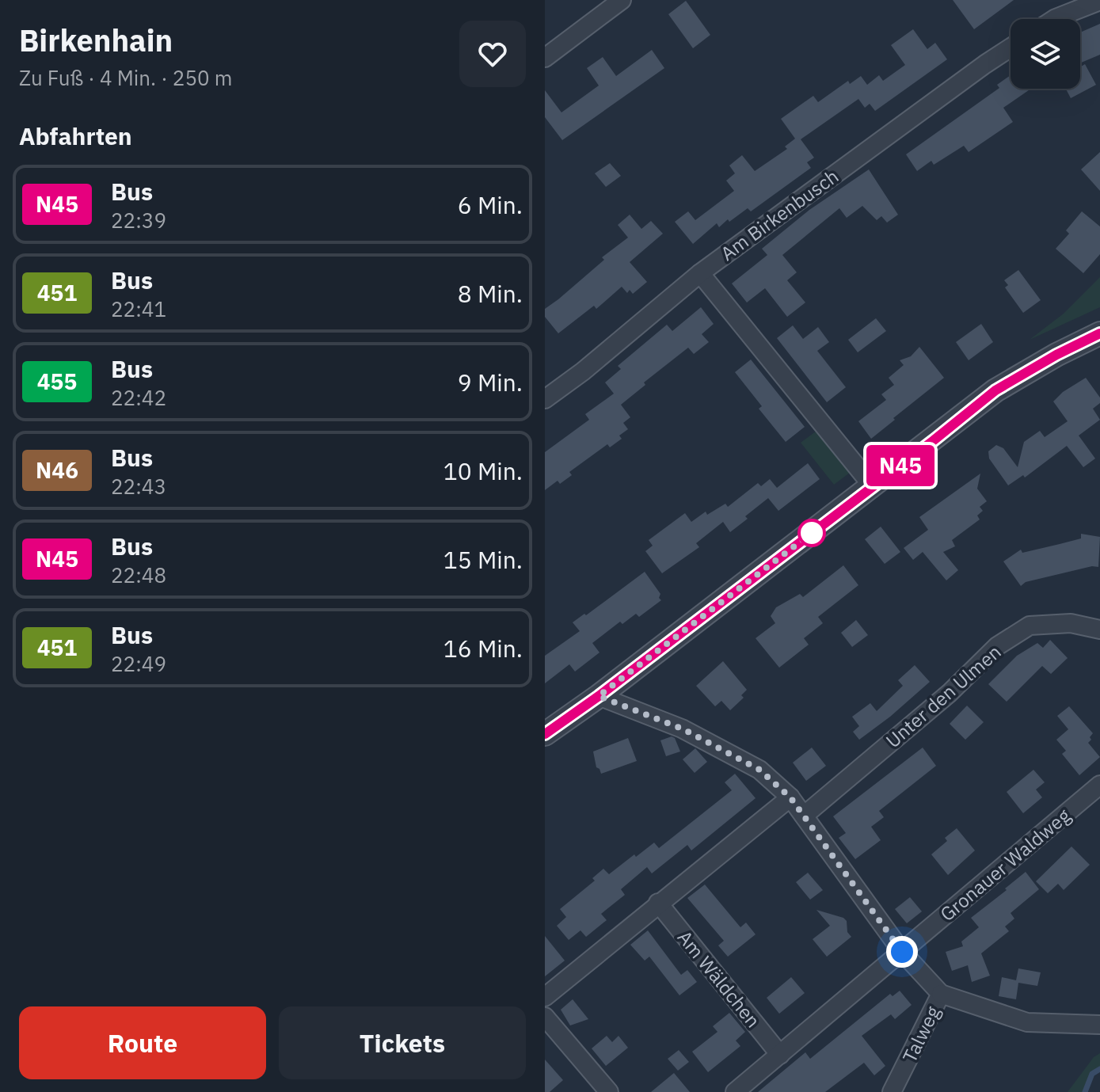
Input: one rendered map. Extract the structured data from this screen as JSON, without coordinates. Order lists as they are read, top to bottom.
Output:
{
  "streets": {
    "street": [
      "Am Birkenbusch",
      "Unter den Ulmen",
      "Gronauer Waldweg",
      "Am Wäldchen",
      "Talweg"
    ]
  },
  "crossings": [
    ["Unter den Ulmen", "Talweg"],
    ["Gronauer Waldweg", "Am Wäldchen"],
    ["Gronauer Waldweg", "Talweg"]
  ],
  "lines": ["bus line N45"],
  "page": {
    "heading": [
      ["Birkenhain", "Zu Fuß · 4 Min. · 250 m"],
      "Abfahrten"
    ],
    "on_map": "N45",
    "list": [
      {
        "mark": "N45",
        "name": "Bus",
        "note": "22:39",
        "value": "6 Min."
      },
      {
        "mark": "451",
        "name": "Bus",
        "note": "22:41",
        "value": "8 Min."
      },
      {
        "mark": "455",
        "name": "Bus",
        "note": "22:42",
        "value": "9 Min."
      },
      {
        "mark": "N46",
        "name": "Bus",
        "note": "22:43",
        "value": "10 Min."
      },
      {
        "mark": "N45",
        "name": "Bus",
        "note": "22:48",
        "value": "15 Min."
      },
      {
        "mark": "451",
        "name": "Bus",
        "note": "22:49",
        "value": "16 Min."
      }
    ],
    "buttons": ["Route", "Tickets"]
  }
}
